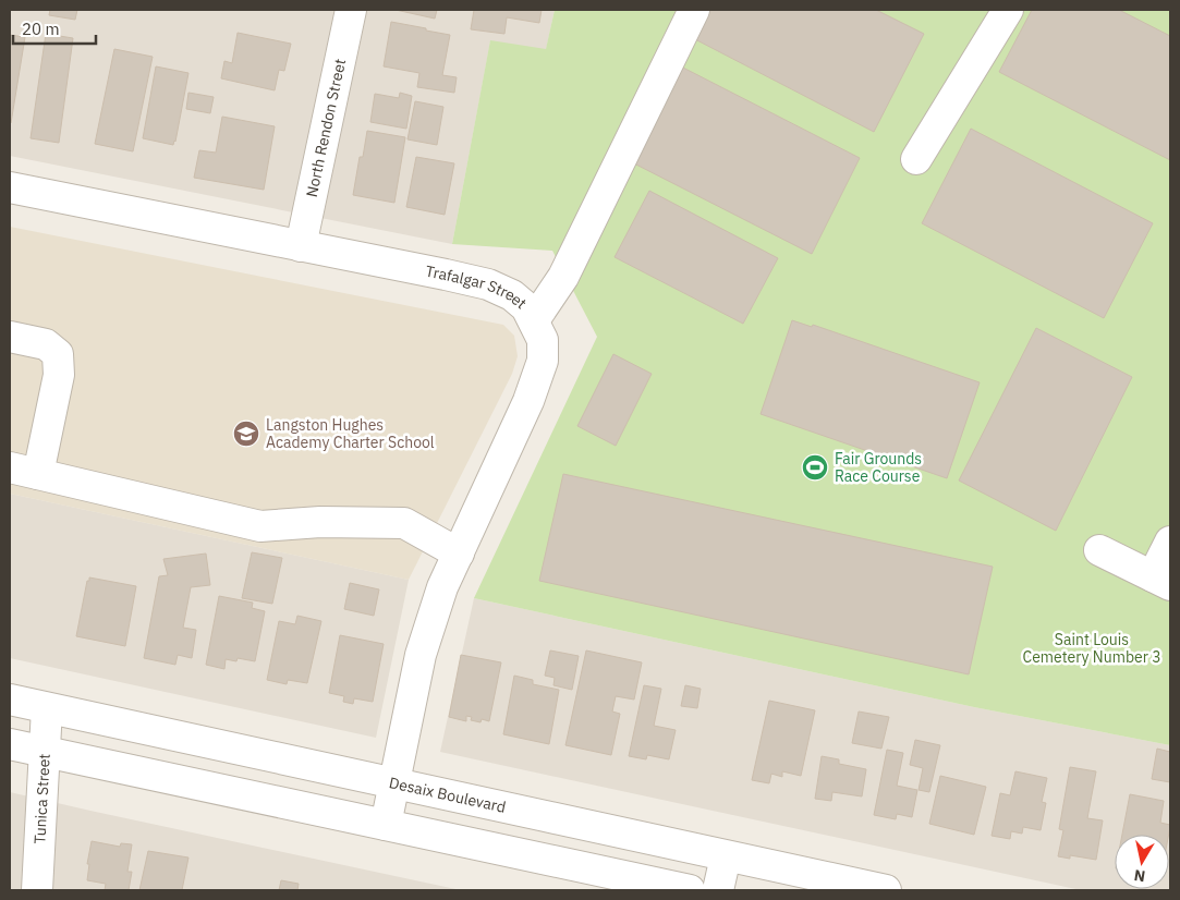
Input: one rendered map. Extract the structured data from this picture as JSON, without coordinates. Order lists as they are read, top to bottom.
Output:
{
  "streets": {
    "street": [
      "North Rendon Street",
      "Trafalgar Street",
      "Desaix Boulevard",
      "Tunica Street"
    ]
  },
  "crossings": [
    ["North Rendon Street", "Trafalgar Street"],
    ["Trafalgar Street", "Desaix Boulevard"],
    ["Desaix Boulevard", "Tunica Street"]
  ],
  "parks": ["Saint Louis Cemetery Number 3"],
  "places": {
    "school or university": ["Langston Hughes Academy Charter School"],
    "sports": ["Fair Grounds Race Course"]
  },
  "scale_bar": "20 m",
  "north": "bottom"
}
